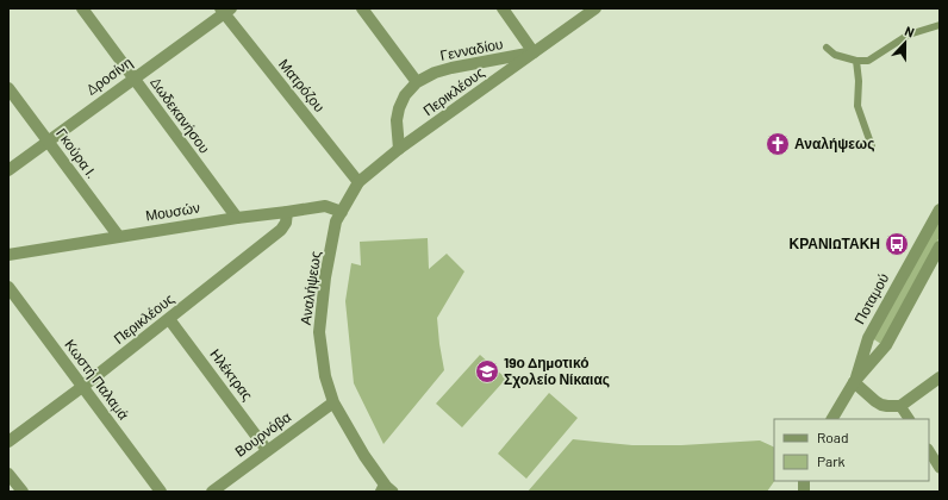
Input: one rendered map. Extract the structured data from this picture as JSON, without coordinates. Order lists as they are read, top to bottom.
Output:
{
  "streets": {
    "street": [
      "Γενναδίου",
      "Δροσίνη",
      "Ματρόζου",
      "Περικλέους",
      "Δωδεκανήσου",
      "Γκούρα Ι.",
      "Μουσών",
      "Αναλήψεως",
      "Ποταμού",
      "Ηλέκτρας",
      "Κωστή Παλαμά",
      "Βουρνόβα"
    ]
  },
  "crossings": [
    ["Γενναδίου", "Περικλέους"],
    ["Δροσίνη", "Ματρόζου"],
    ["Δροσίνη", "Δωδεκανήσου"],
    ["Δροσίνη", "Γκούρα Ι."],
    ["Ματρόζου", "Περικλέους"],
    ["Περικλέους", "Μουσών"],
    ["Περικλέους", "Αναλήψεως"],
    ["Περικλέους", "Ηλέκτρας"],
    ["Περικλέους", "Κωστή Παλαμά"],
    ["Δωδεκανήσου", "Μουσών"],
    ["Γκούρα Ι.", "Μουσών"],
    ["Μουσών", "Αναλήψεως"],
    ["Αναλήψεως", "Βουρνόβα"],
    ["Ηλέκτρας", "Βουρνόβα"]
  ],
  "places": {
    "church": ["Αναλήψεως"],
    "bus stop": ["ΚΡΑΝΙΩΤΑΚΗ"],
    "school or university": ["19ο Δημοτικό Σχολείο Νίκαιας"]
  },
  "legend": ["Road", "Park"],
  "north": "top"
}
